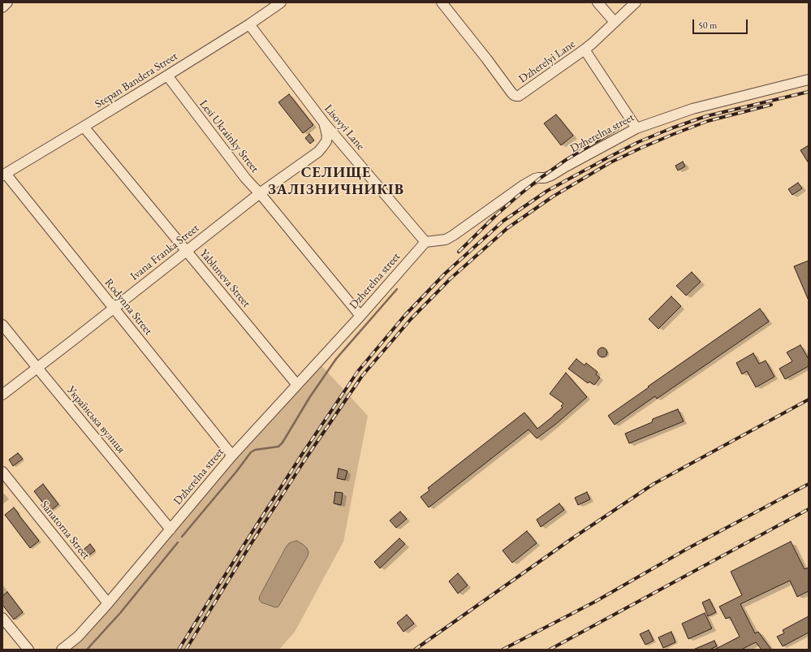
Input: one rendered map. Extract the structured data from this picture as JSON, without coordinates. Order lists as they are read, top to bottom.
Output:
{
  "streets": {
    "street": [
      "Dzherelyi Lane",
      "Stepan Bandera Street",
      "Lisovyi Lane",
      "Dzherelna street",
      "Lesi Ukrainky Street",
      "Ivana Franka Street",
      "Yabluneva Street",
      "Rodynna Street",
      "Українська вулиця",
      "Sanatorna Street"
    ]
  },
  "crossings": [
    ["Stepan Bandera Street", "Lisovyi Lane"],
    ["Stepan Bandera Street", "Lesi Ukrainky Street"],
    ["Stepan Bandera Street", "Yabluneva Street"],
    ["Stepan Bandera Street", "Rodynna Street"],
    ["Lisovyi Lane", "Dzherelna street"],
    ["Lisovyi Lane", "Ivana Franka Street"],
    ["Dzherelna street", "Lesi Ukrainky Street"],
    ["Dzherelna street", "Yabluneva Street"],
    ["Dzherelna street", "Rodynna Street"],
    ["Dzherelna street", "Українська вулиця"],
    ["Dzherelna street", "Sanatorna Street"],
    ["Lesi Ukrainky Street", "Ivana Franka Street"],
    ["Ivana Franka Street", "Yabluneva Street"],
    ["Ivana Franka Street", "Rodynna Street"],
    ["Ivana Franka Street", "Українська вулиця"]
  ],
  "districts": ["СЕЛИЩЕ ЗАЛІЗНИЧНИКІВ"],
  "scale_bar": "50 m"
}
